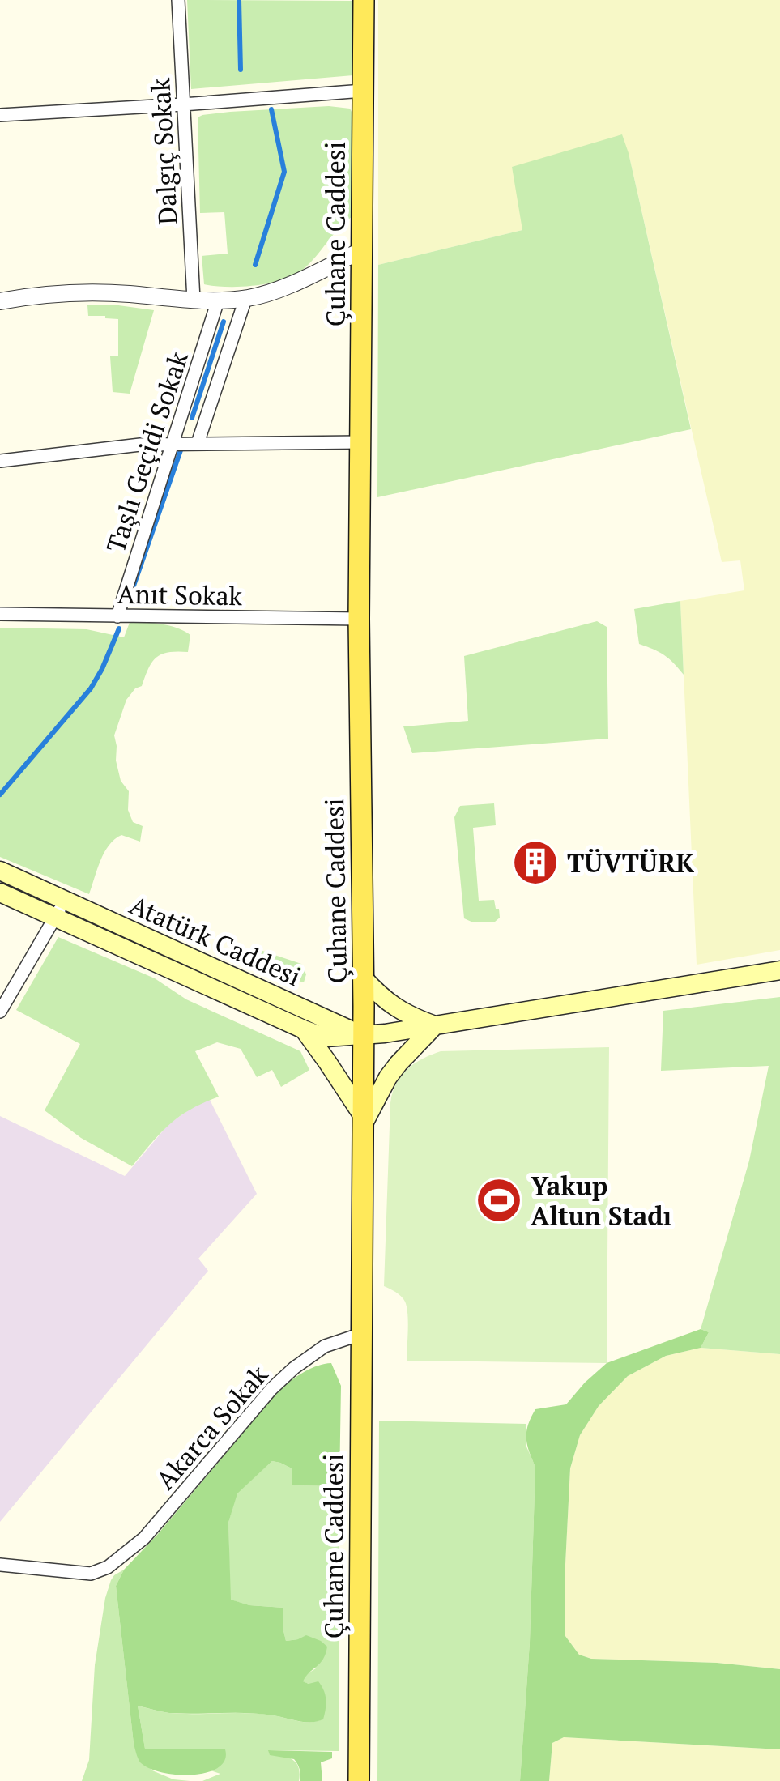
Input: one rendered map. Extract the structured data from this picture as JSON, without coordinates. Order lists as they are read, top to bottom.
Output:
{
  "streets": {
    "main road": ["Çuhane Caddesi", "Atatürk Caddesi"],
    "street": [
      "Dalgıç Sokak",
      "Taşlı Geçidi Sokak",
      "Anıt Sokak",
      "Akarca Sokak"
    ]
  },
  "crossings": [
    ["Çuhane Caddesi", "Anıt Sokak"],
    ["Çuhane Caddesi", "Atatürk Caddesi"],
    ["Çuhane Caddesi", "Akarca Sokak"],
    ["Taşlı Geçidi Sokak", "Anıt Sokak"]
  ],
  "places": {
    "building": ["TÜVTÜRK"],
    "sports": ["Yakup Altun Stadı"]
  }
}
